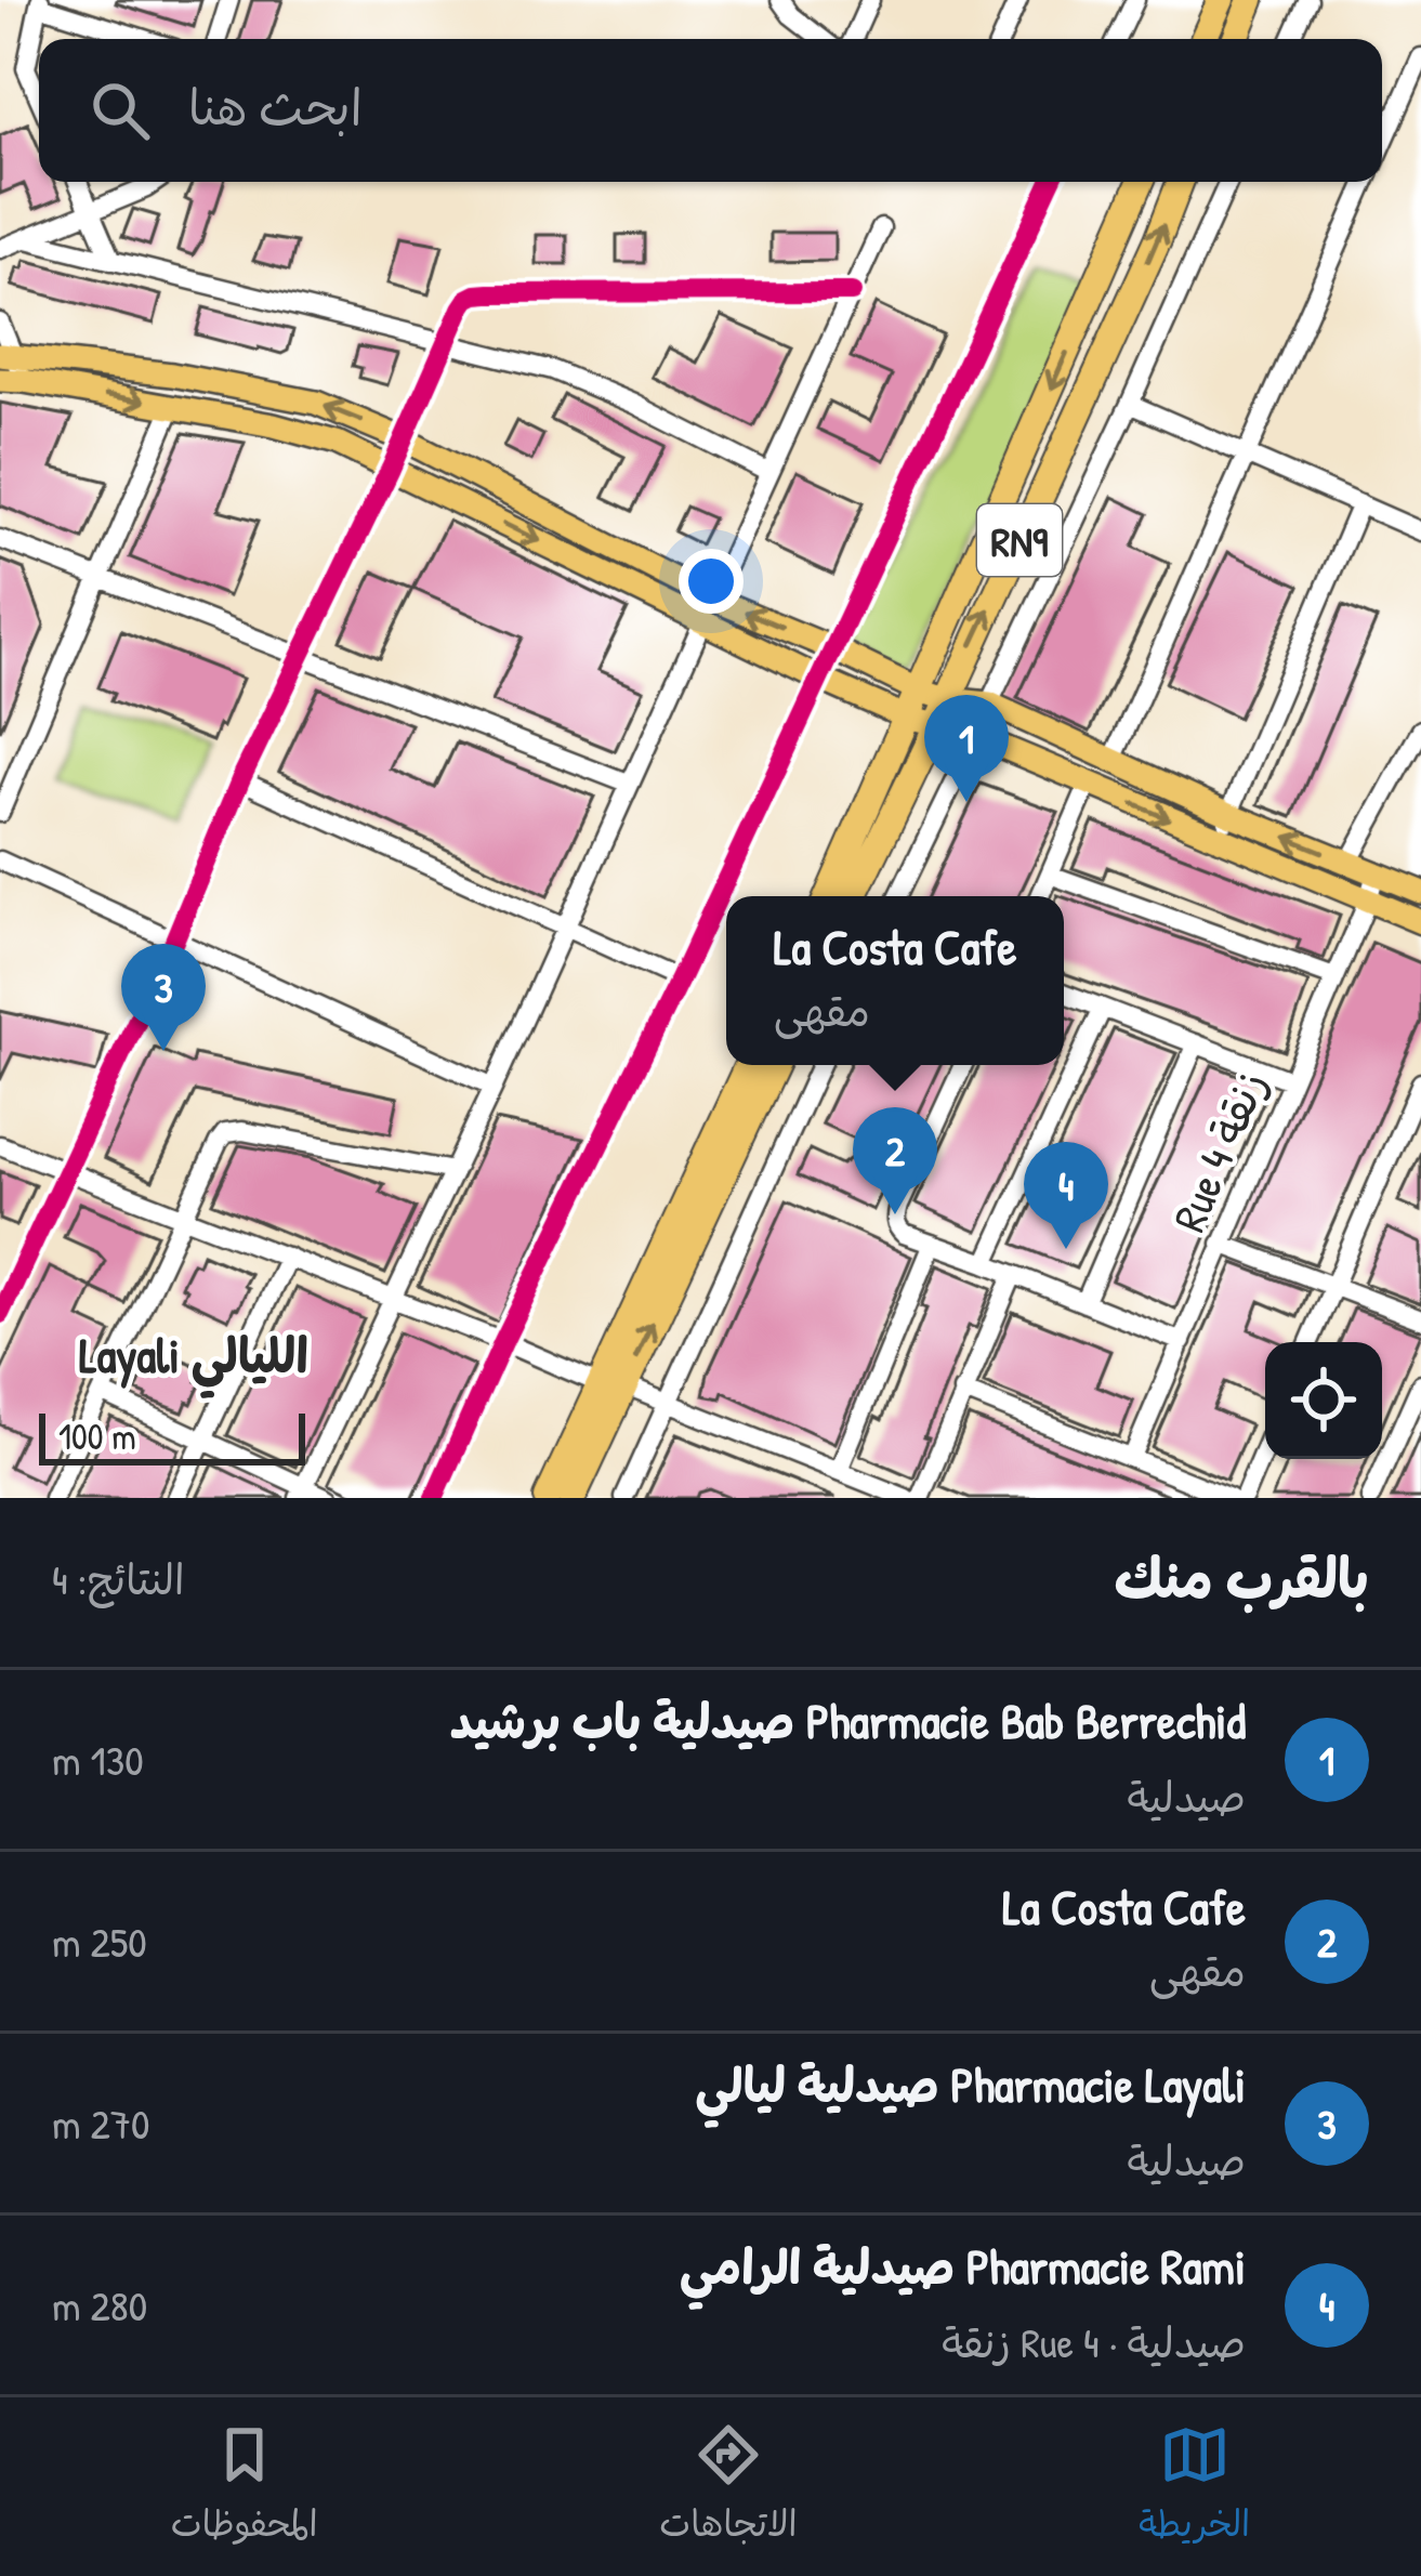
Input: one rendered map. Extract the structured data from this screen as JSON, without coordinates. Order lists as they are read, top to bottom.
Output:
{
  "streets": {
    "highway": ["RN9"],
    "street": ["Rue 4 زنقة"]
  },
  "districts": ["Layali الليالي"],
  "scale_bar": "100 m",
  "page": {
    "search": "ابحث هنا",
    "pins": [
      "1",
      "3",
      "2",
      "4"
    ],
    "popup": ["La Costa Cafe", "مقهى"],
    "scale": "100 m",
    "heading": ["بالقرب منك", "النتائج: 4"],
    "list": [
      {
        "mark": "1",
        "name": "Pharmacie Bab Berrechid صيدلية باب برشيد",
        "note": "صيدلية",
        "value": "130 m"
      },
      {
        "mark": "2",
        "name": "La Costa Cafe",
        "note": "مقهى",
        "value": "250 m"
      },
      {
        "mark": "3",
        "name": "Pharmacie Layali صيدلية ليالي",
        "note": "صيدلية",
        "value": "270 m"
      },
      {
        "mark": "4",
        "name": "Pharmacie Rami صيدلية الرامي",
        "note": "صيدلية · Rue 4 زنقة",
        "value": "280 m"
      }
    ],
    "nav": ["الخريطة", "الاتجاهات", "المحفوظات"]
  }
}
